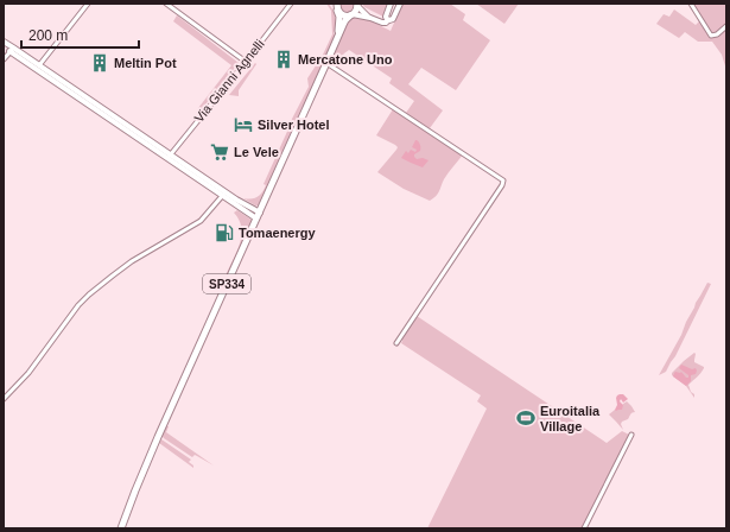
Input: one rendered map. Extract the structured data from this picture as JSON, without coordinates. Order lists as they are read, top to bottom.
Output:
{
  "streets": {
    "main road": ["SP334"],
    "street": ["Via Gianni Agnelli"]
  },
  "places": {
    "building": ["Mercatone Uno", "Meltin Pot"],
    "hotel": ["Silver Hotel"],
    "supermarket": ["Le Vele"],
    "fuel station": ["Tomaenergy"],
    "sports": ["Euroitalia Village"]
  },
  "scale_bar": "200 m"
}
